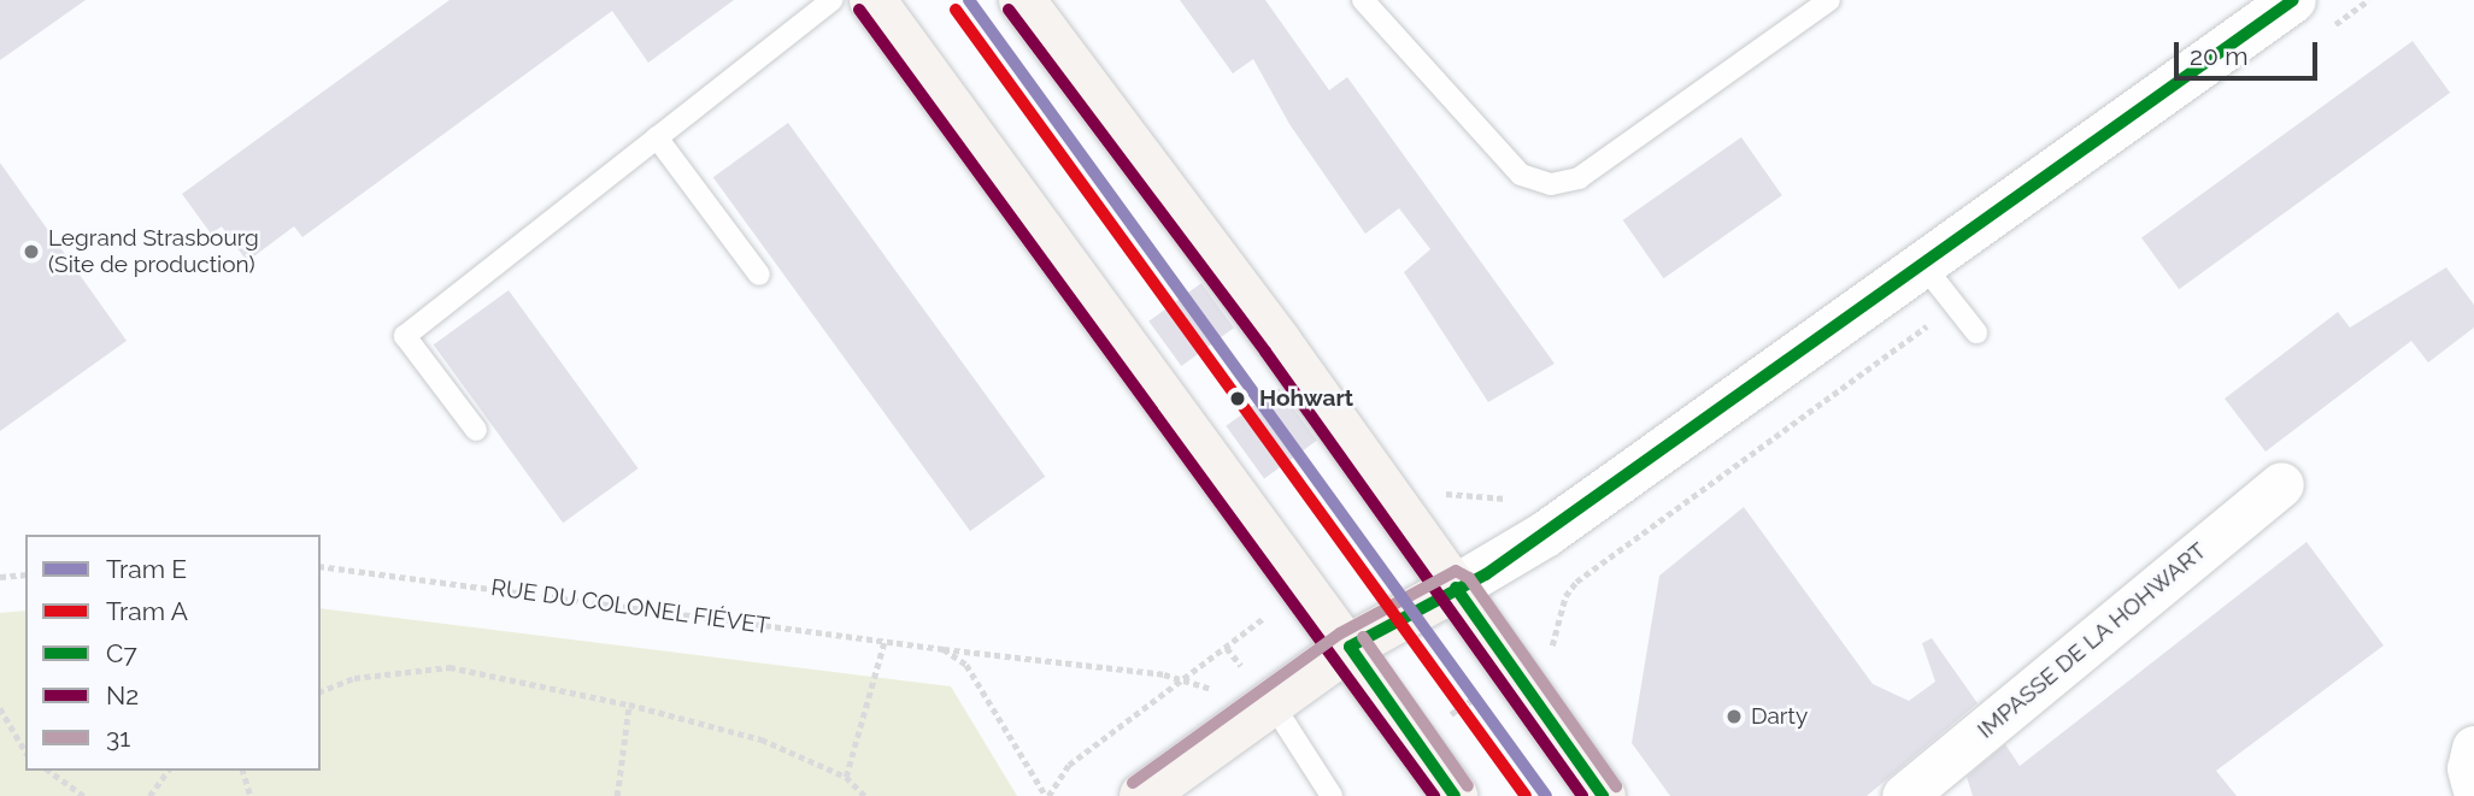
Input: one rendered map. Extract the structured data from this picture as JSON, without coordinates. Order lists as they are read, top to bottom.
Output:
{
  "streets": {
    "street": ["IMPASSE DE LA HOHWART"],
    "path": ["RUE DU COLONEL FIÉVET"]
  },
  "places": ["Legrand Strasbourg (Site de production)", "Hohwart", "Darty"],
  "lines": [
    "tram line E",
    "transit line C7",
    "tram line A",
    "transit line N2",
    "transit line 31"
  ],
  "legend": [
    "Tram E",
    "Tram A",
    "C7",
    "N2",
    "31"
  ],
  "scale_bar": "20 m"
}
